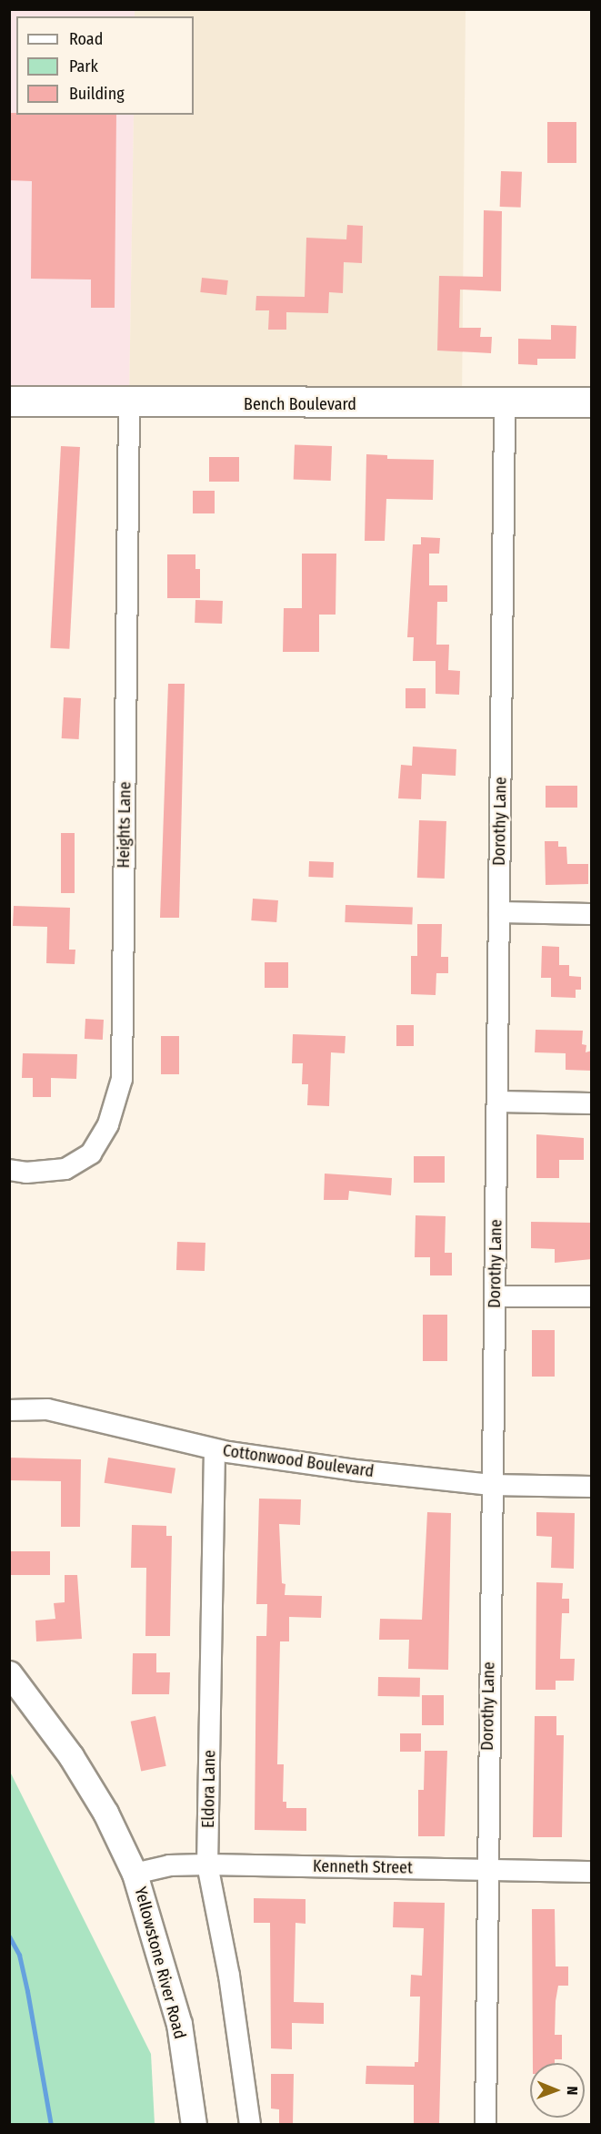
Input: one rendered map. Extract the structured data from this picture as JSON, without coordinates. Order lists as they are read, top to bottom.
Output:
{
  "streets": {
    "main road": ["Bench Boulevard"],
    "street": [
      "Dorothy Lane",
      "Heights Lane",
      "Cottonwood Boulevard",
      "Eldora Lane",
      "Kenneth Street",
      "Yellowstone River Road"
    ]
  },
  "crossings": [
    ["Bench Boulevard", "Dorothy Lane"],
    ["Bench Boulevard", "Heights Lane"],
    ["Dorothy Lane", "Cottonwood Boulevard"],
    ["Dorothy Lane", "Kenneth Street"],
    ["Cottonwood Boulevard", "Eldora Lane"],
    ["Eldora Lane", "Kenneth Street"],
    ["Kenneth Street", "Yellowstone River Road"]
  ],
  "legend": ["Road", "Park", "Building"],
  "north": "right"
}
